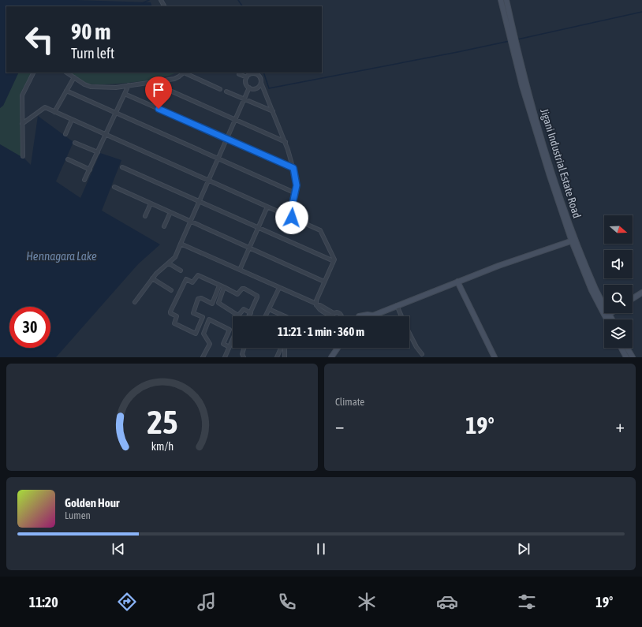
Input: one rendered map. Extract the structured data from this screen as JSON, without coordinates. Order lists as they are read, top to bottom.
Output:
{
  "streets": {
    "main road": ["Jigani Industrial Estate Road"]
  },
  "water": ["Hennagara Lake"],
  "north": "right",
  "page": {
    "turn": ["90 m", "Turn left"],
    "limit": "30",
    "trip": "11:21 · 1 min · 360 m",
    "tile": "Climate",
    "heat": ["−", "19°", "+"],
    "song": ["Golden Hour", "Lumen"],
    "tabs": ["11:20", "19°"],
    "gauge": ["25", "km/h"]
  }
}
